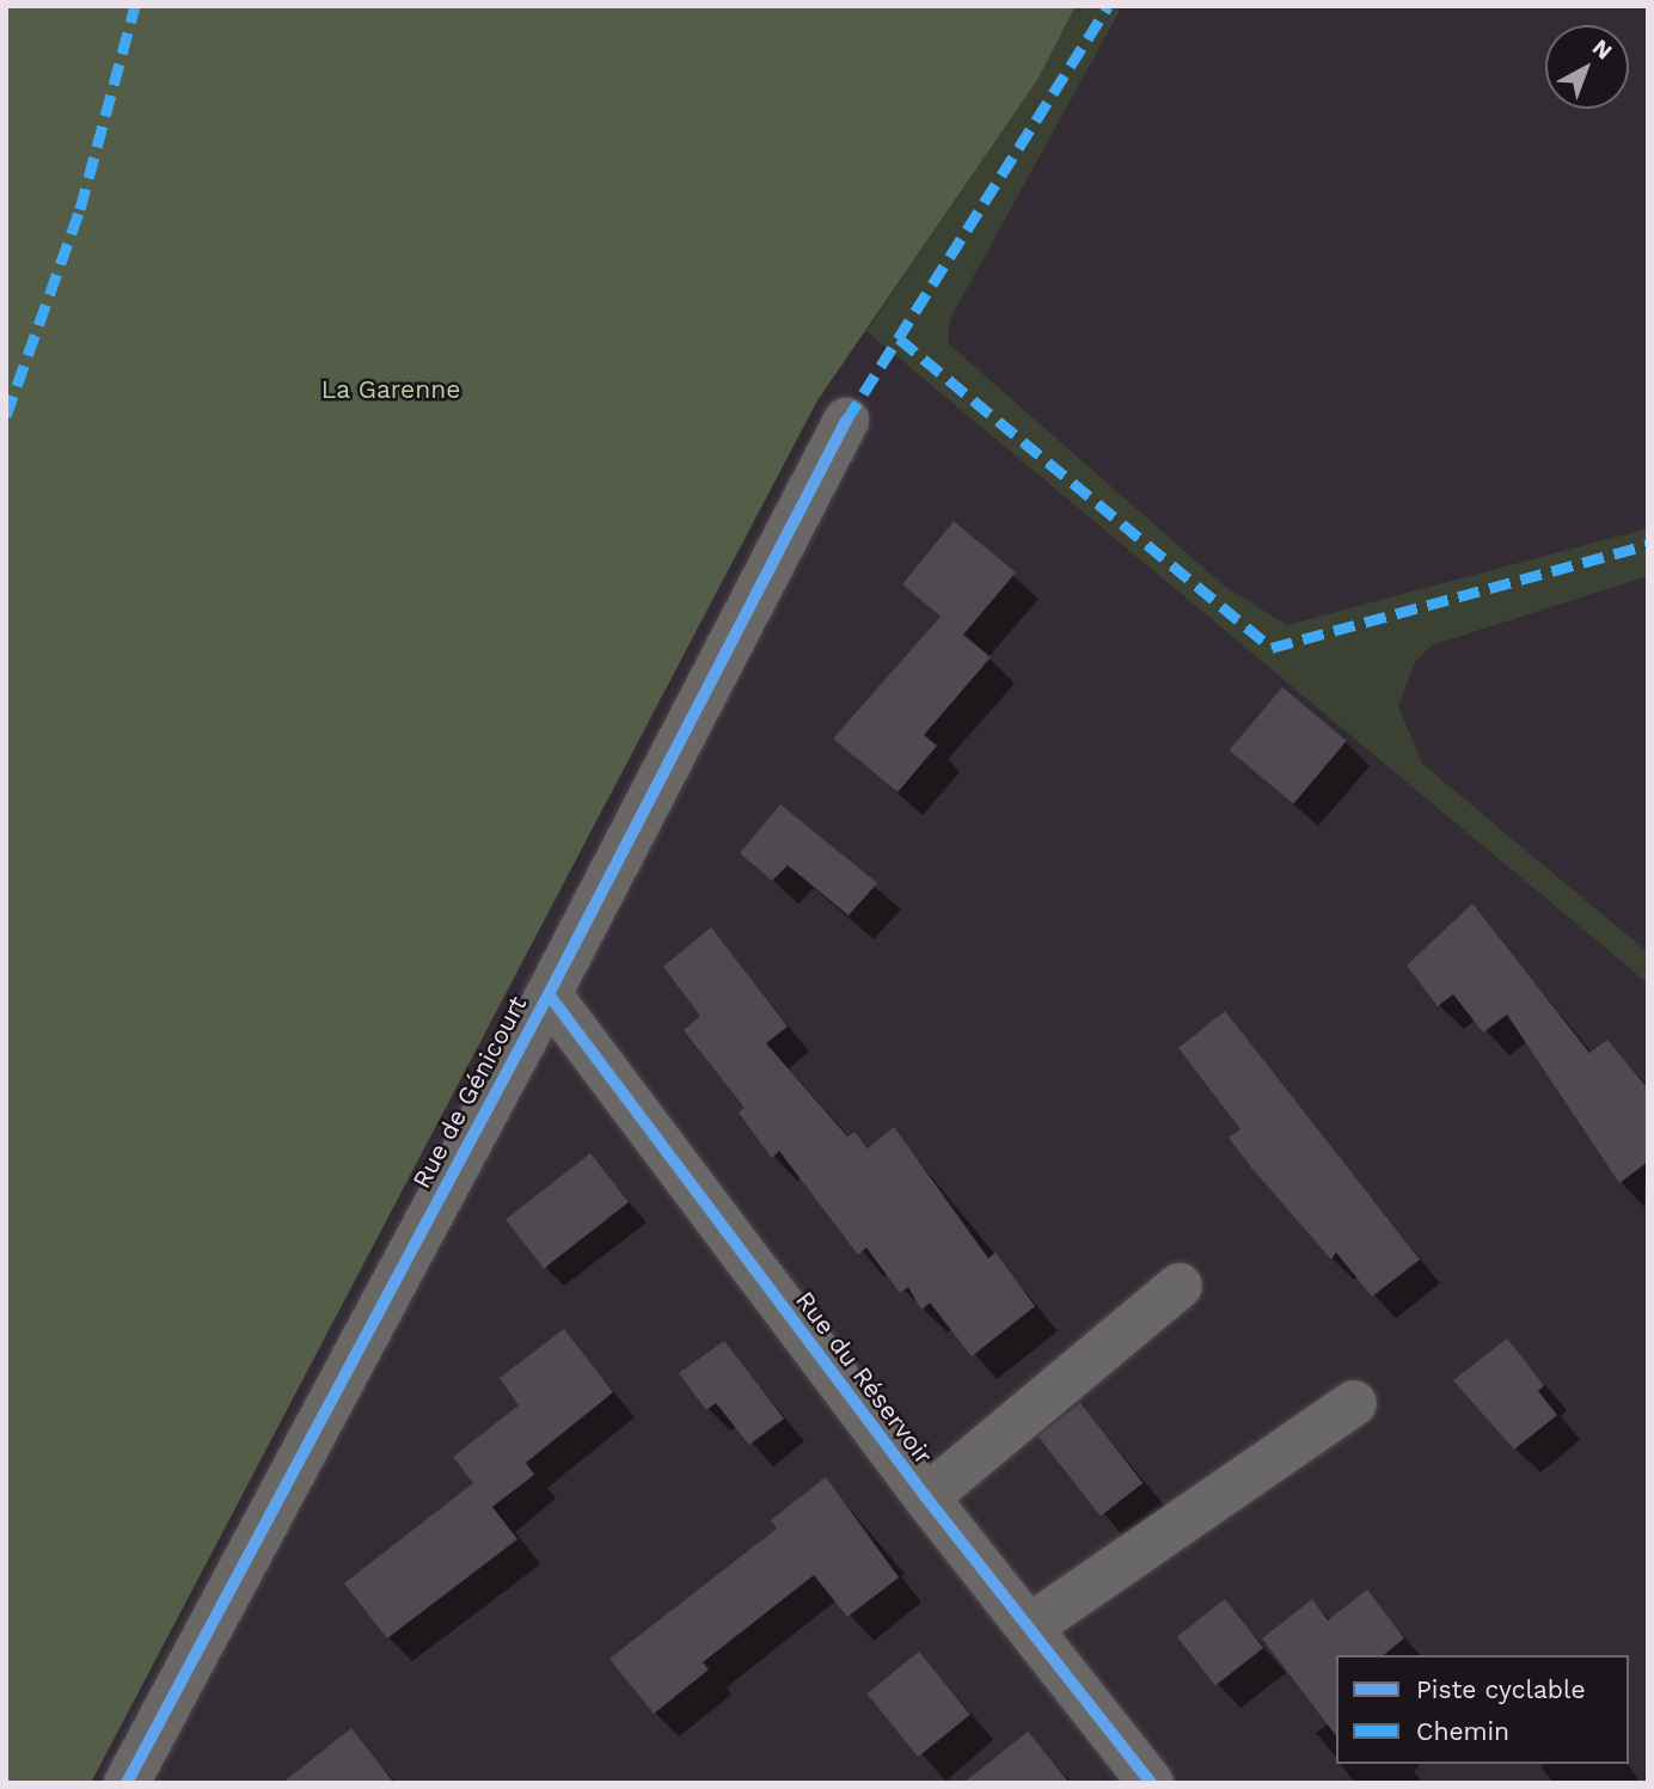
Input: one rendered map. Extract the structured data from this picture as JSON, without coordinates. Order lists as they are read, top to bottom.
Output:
{
  "streets": {
    "street": ["Rue de Génicourt", "Rue du Réservoir"]
  },
  "crossings": [
    ["Rue de Génicourt", "Rue du Réservoir"]
  ],
  "parks": ["La Garenne"],
  "legend": ["Piste cyclable", "Chemin"],
  "north": "top right"
}
